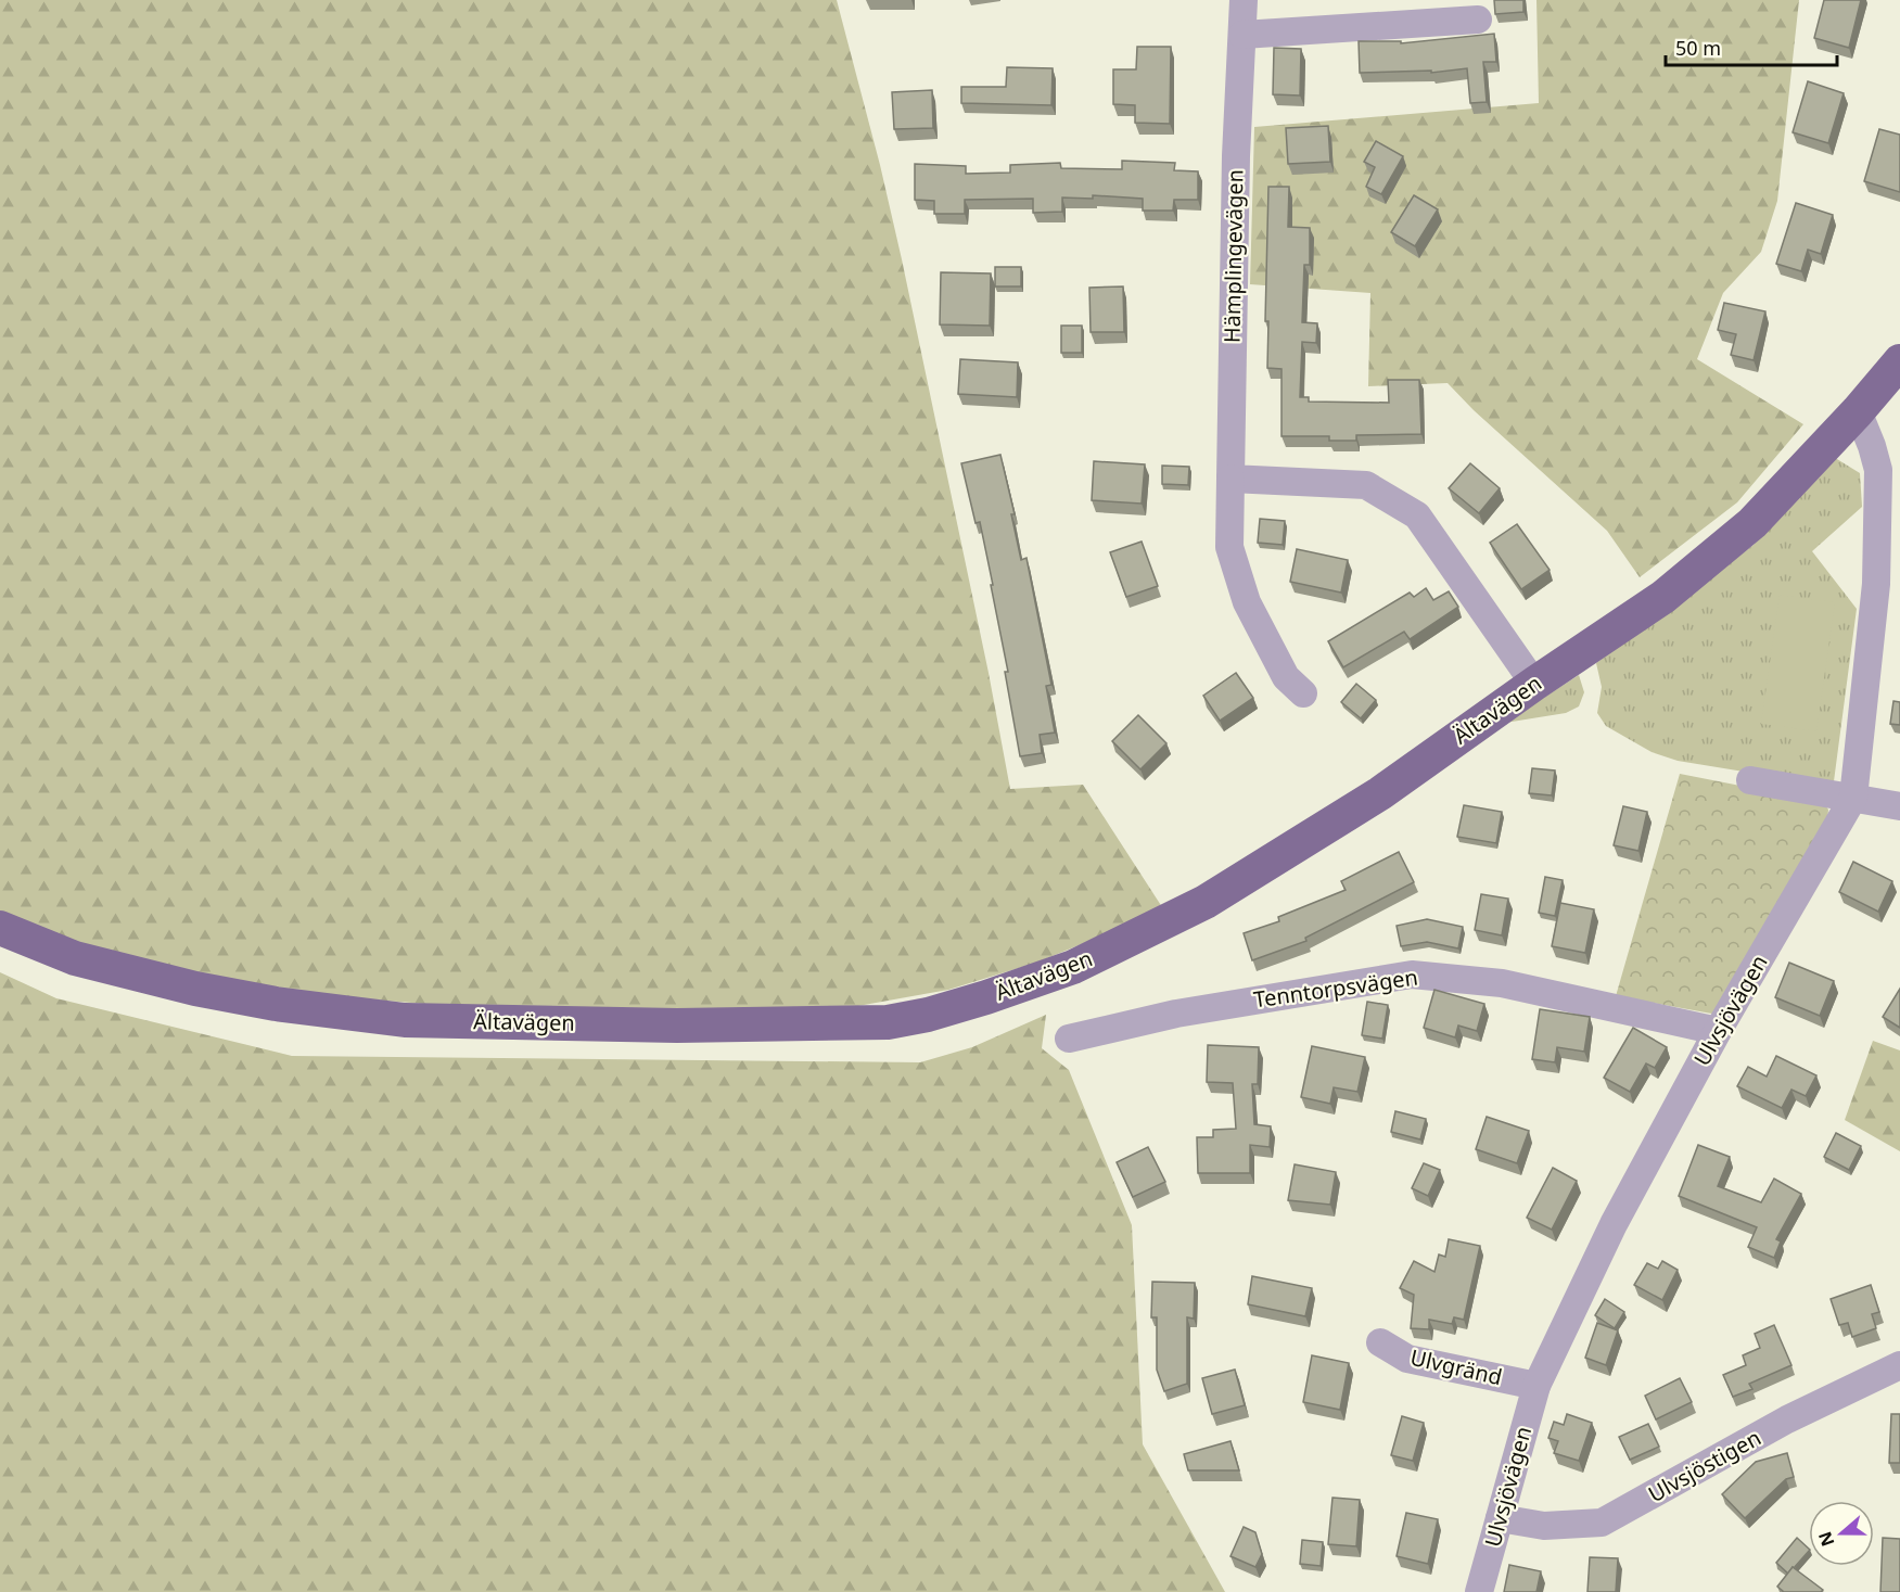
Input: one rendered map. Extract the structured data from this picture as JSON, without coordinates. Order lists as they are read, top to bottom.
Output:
{
  "streets": {
    "main road": ["Ältavägen"],
    "street": [
      "Hämplingevägen",
      "Tenntorpsvägen",
      "Ulvsjövägen",
      "Ulvgränd",
      "Ulvsjöstigen"
    ]
  },
  "crossings": [
    ["Ältavägen", "Ulvsjövägen"],
    ["Tenntorpsvägen", "Ulvsjövägen"],
    ["Ulvsjövägen", "Ulvgränd"],
    ["Ulvsjövägen", "Ulvsjöstigen"]
  ],
  "scale_bar": "50 m",
  "north": "left"
}
